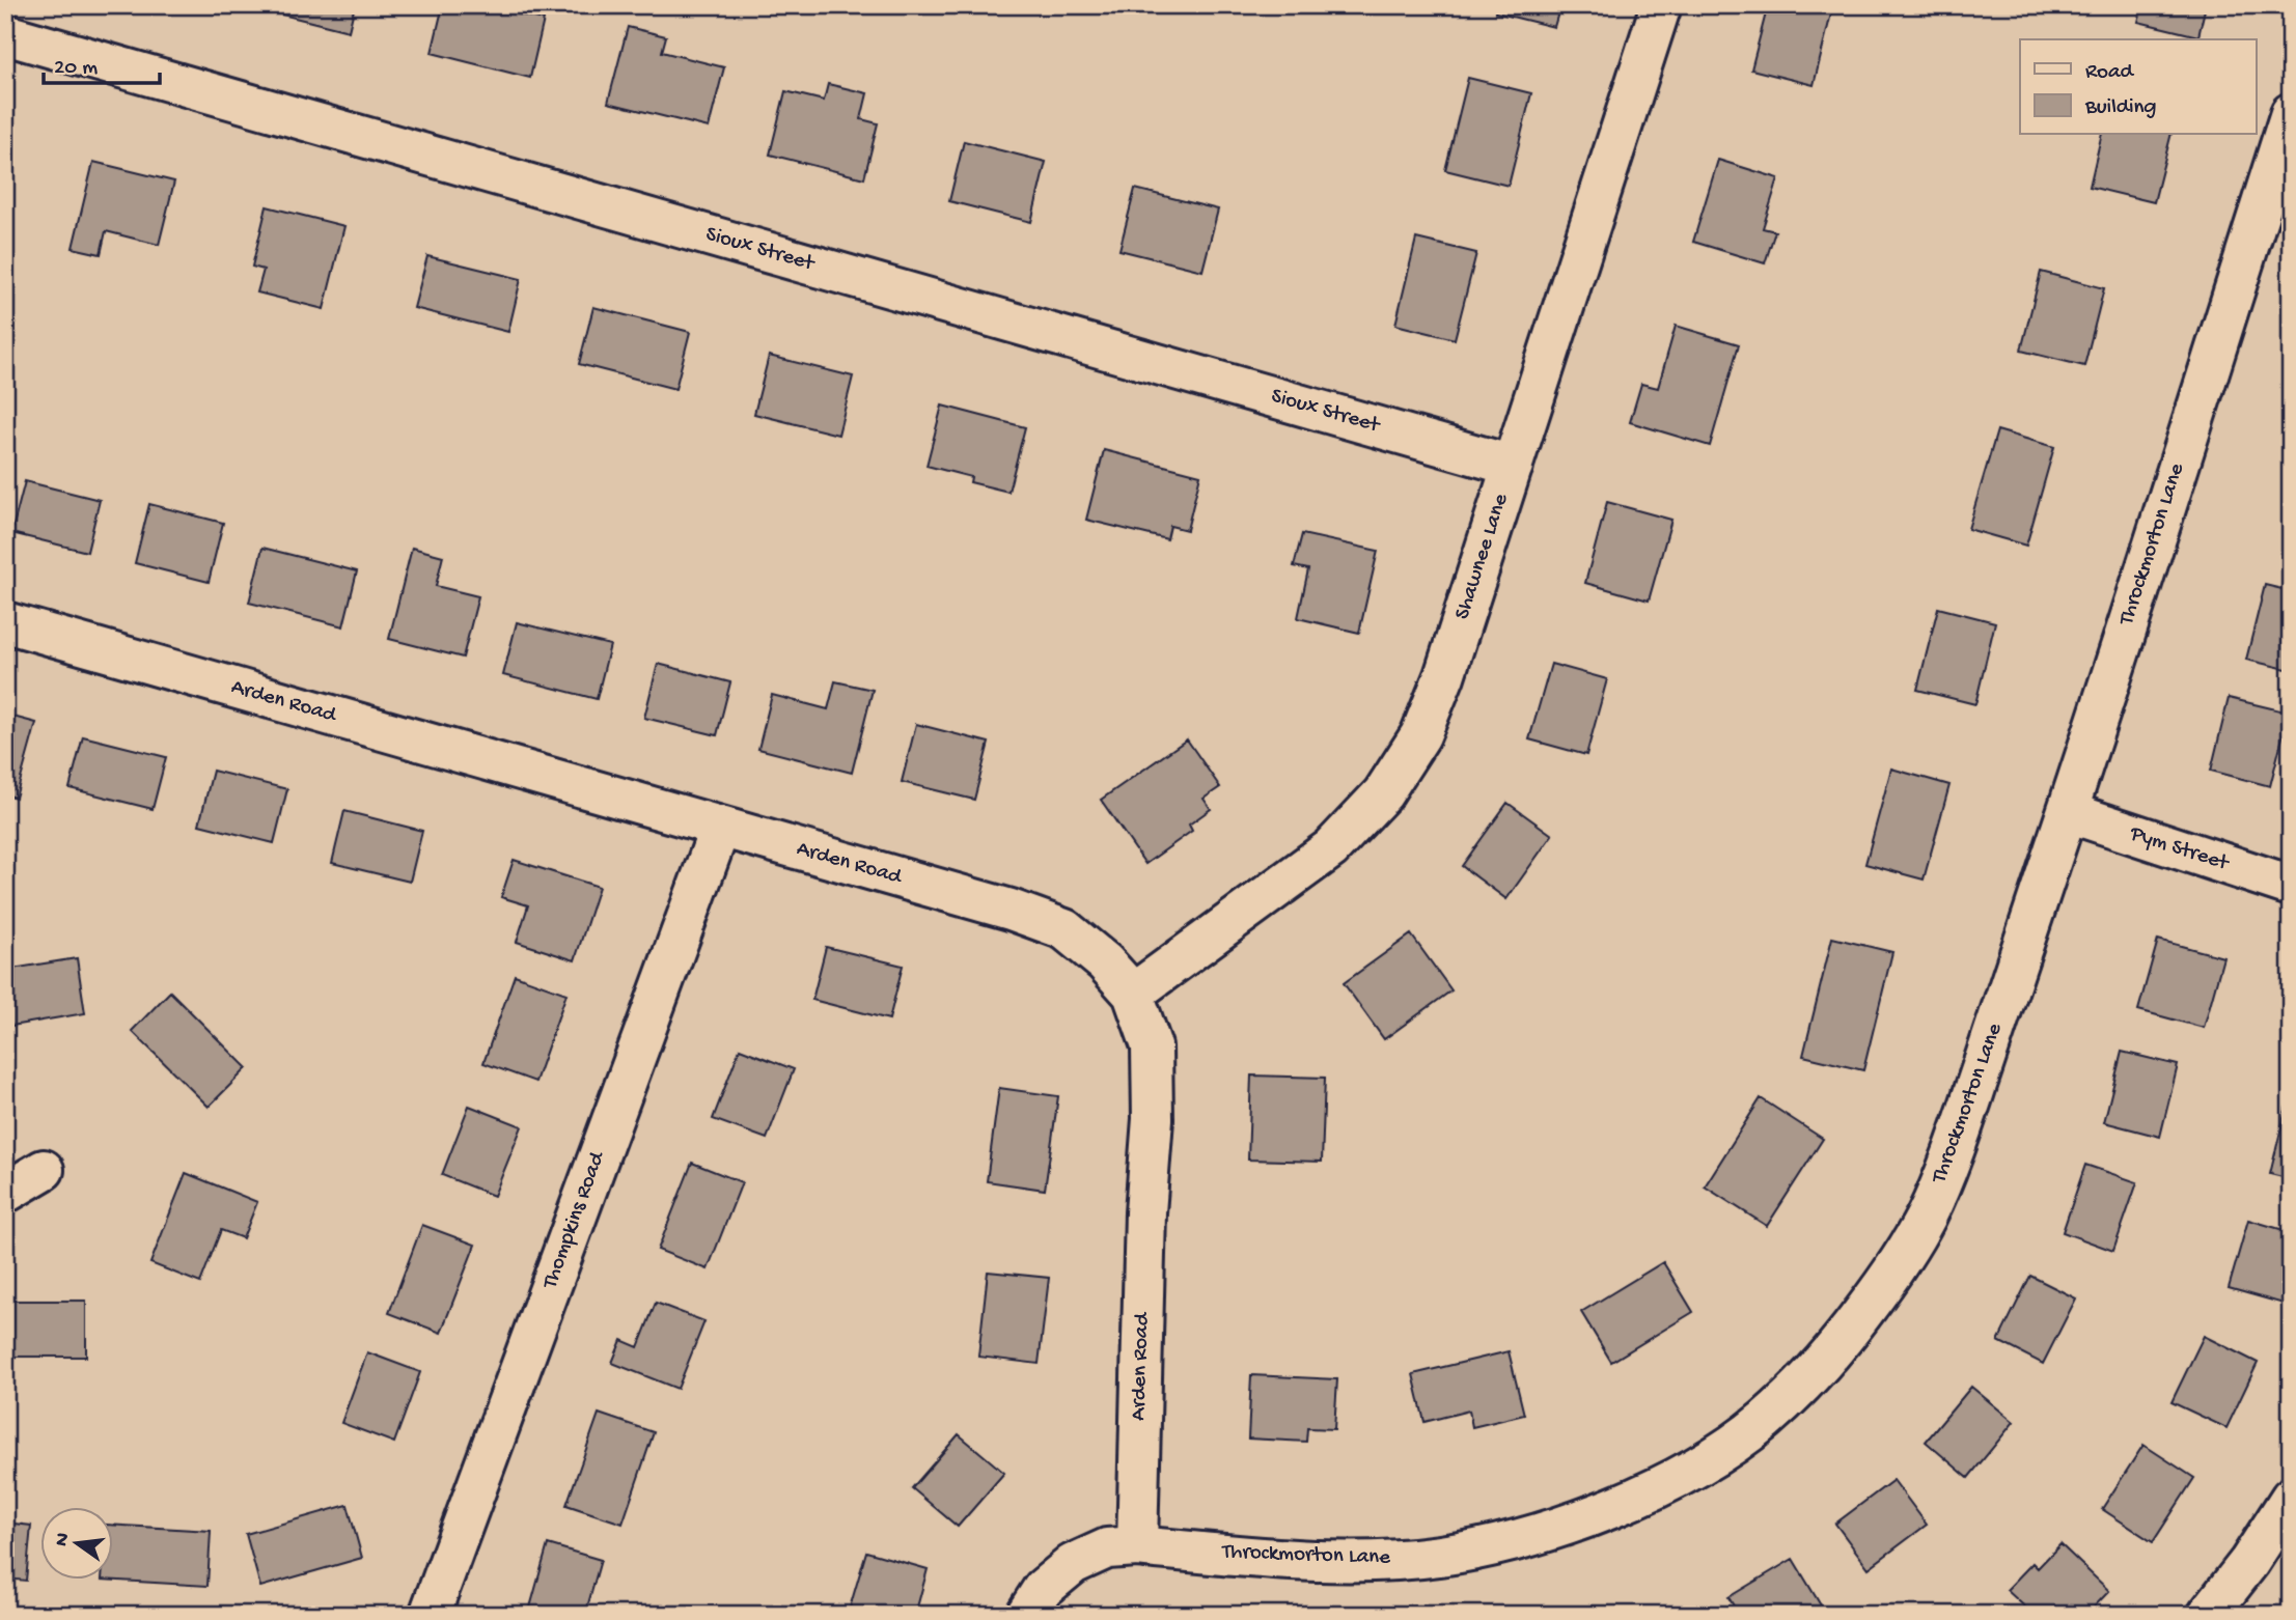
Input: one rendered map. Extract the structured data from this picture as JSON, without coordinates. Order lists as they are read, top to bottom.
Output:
{
  "streets": {
    "street": [
      "Sioux Street",
      "Throckmorton Lane",
      "Shawnee Lane",
      "Arden Road",
      "Pym Street",
      "Thompkins Road"
    ]
  },
  "crossings": [
    ["Sioux Street", "Shawnee Lane"],
    ["Throckmorton Lane", "Arden Road"],
    ["Throckmorton Lane", "Pym Street"],
    ["Shawnee Lane", "Arden Road"],
    ["Arden Road", "Thompkins Road"]
  ],
  "legend": ["Road", "Building"],
  "scale_bar": "20 m",
  "north": "left"
}
